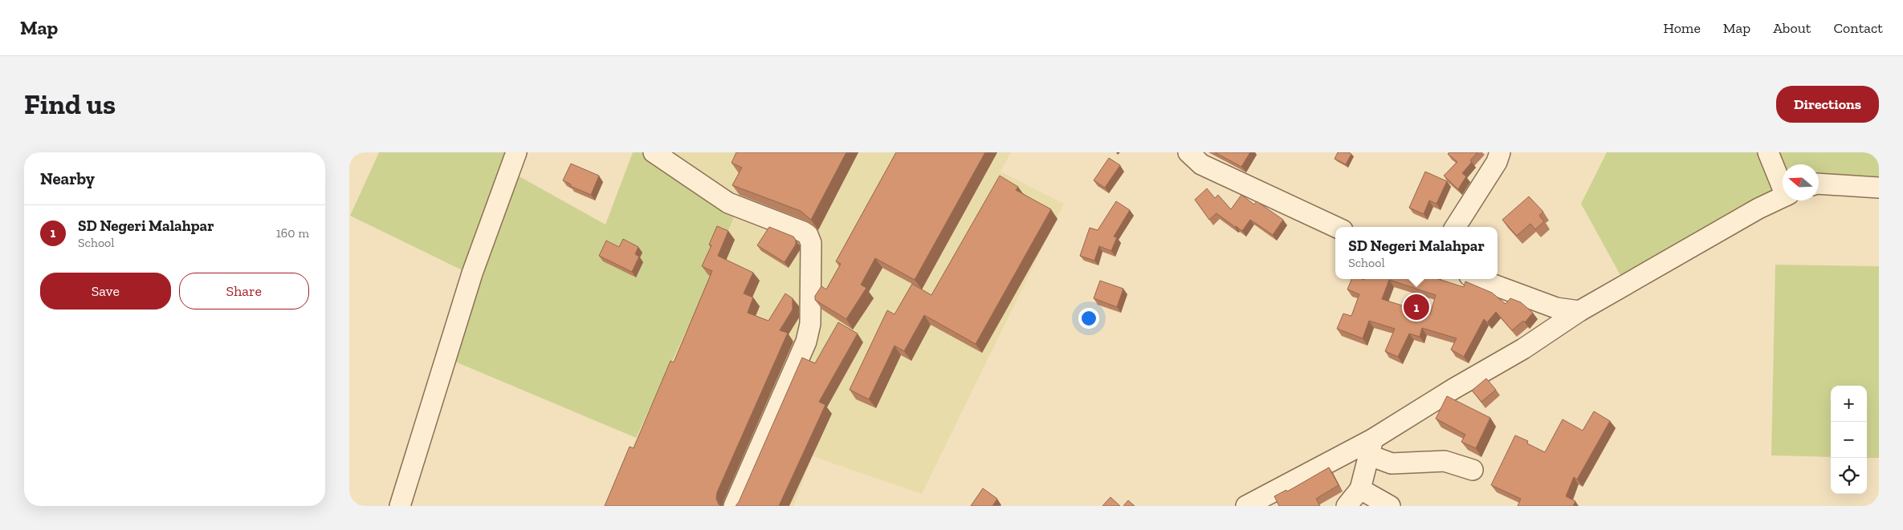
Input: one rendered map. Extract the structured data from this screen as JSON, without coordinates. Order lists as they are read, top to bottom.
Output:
{
  "north": "left",
  "page": {
    "header": "Map",
    "nav": [
      "Home",
      "Map",
      "About",
      "Contact"
    ],
    "buttons": [
      "Directions",
      ["Save", "Share"]
    ],
    "title": "Find us",
    "heading": "Nearby",
    "list": [
      {
        "mark": "1",
        "name": "SD Negeri Malahpar",
        "note": "School",
        "value": "160 m"
      }
    ],
    "popup": ["SD Negeri Malahpar", "School"],
    "pins": "1",
    "map_buttons": ["+", "−"]
  }
}
